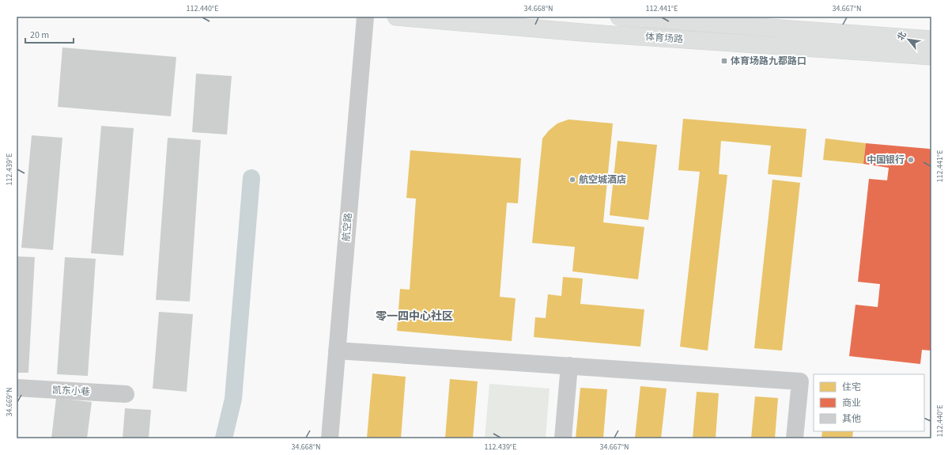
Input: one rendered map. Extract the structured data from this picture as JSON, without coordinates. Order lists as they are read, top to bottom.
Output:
{
  "streets": {
    "main road": ["体育场路"],
    "street": ["航空路", "凯东小巷"]
  },
  "districts": ["零一四中心社区"],
  "places": {
    "transit": ["体育场路九都路口"],
    "other": ["中国银行", "航空城酒店"]
  },
  "legend": ["住宅", "商业", "其他"],
  "scale_bar": "20 m",
  "north": "top left",
  "coordinates": [
    "112.440°E",
    "34.668°N",
    "112.441°E",
    "34.667°N",
    "112.439°E",
    "34.669°N"
  ]
}
